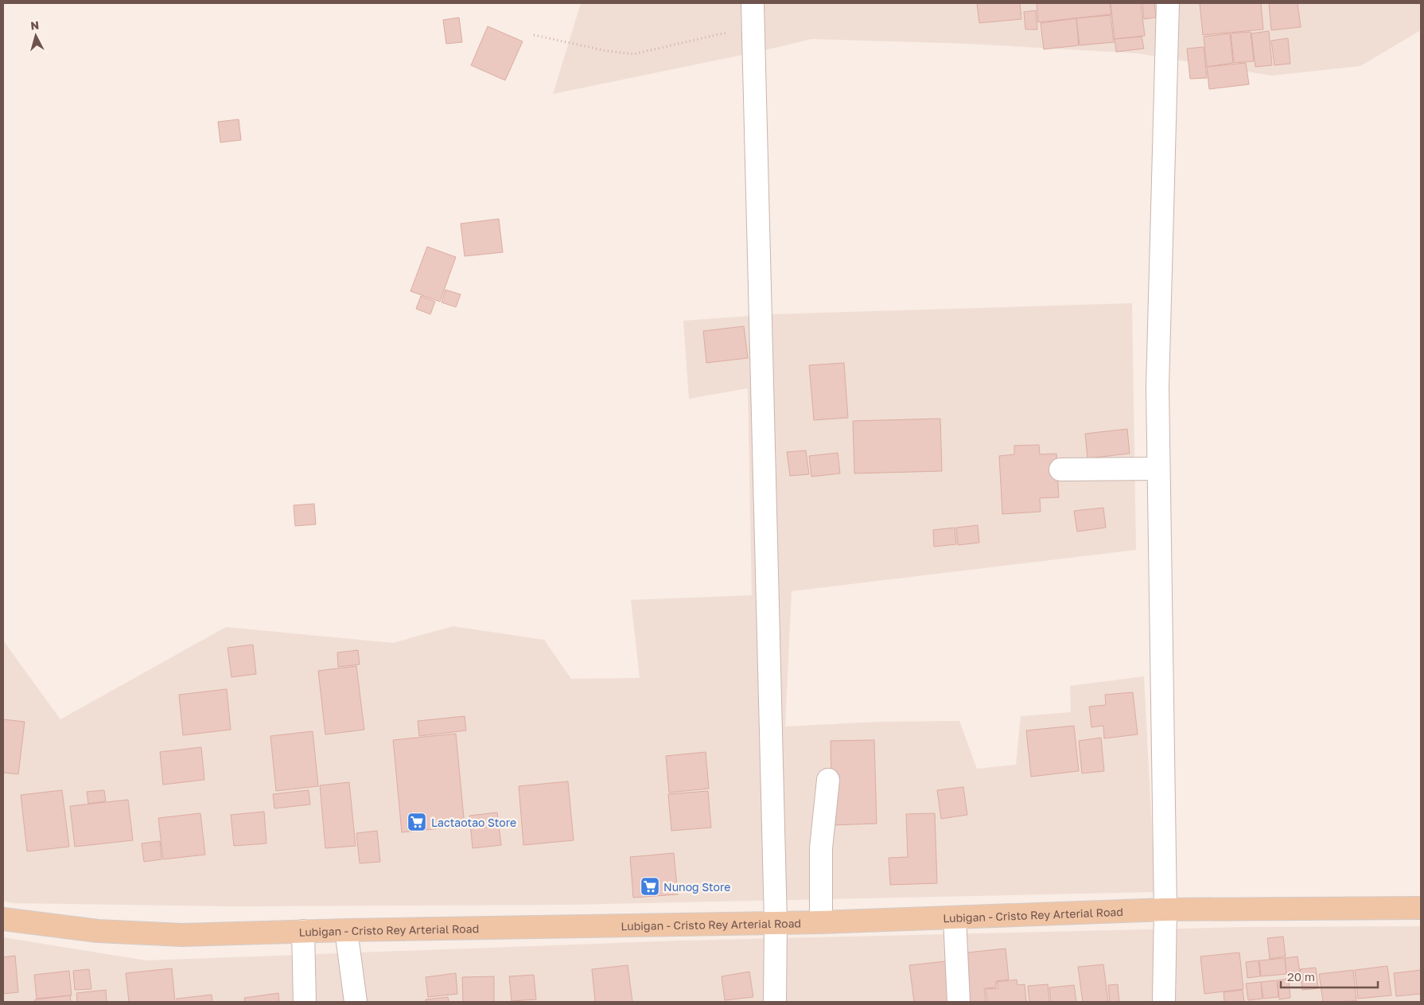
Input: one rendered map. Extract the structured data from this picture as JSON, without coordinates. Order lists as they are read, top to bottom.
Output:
{
  "streets": {
    "main road": ["Lubigan - Cristo Rey Arterial Road"]
  },
  "places": {
    "supermarket": ["Lactaotao Store", "Nunog Store"]
  },
  "scale_bar": "20 m",
  "north": "top"
}
